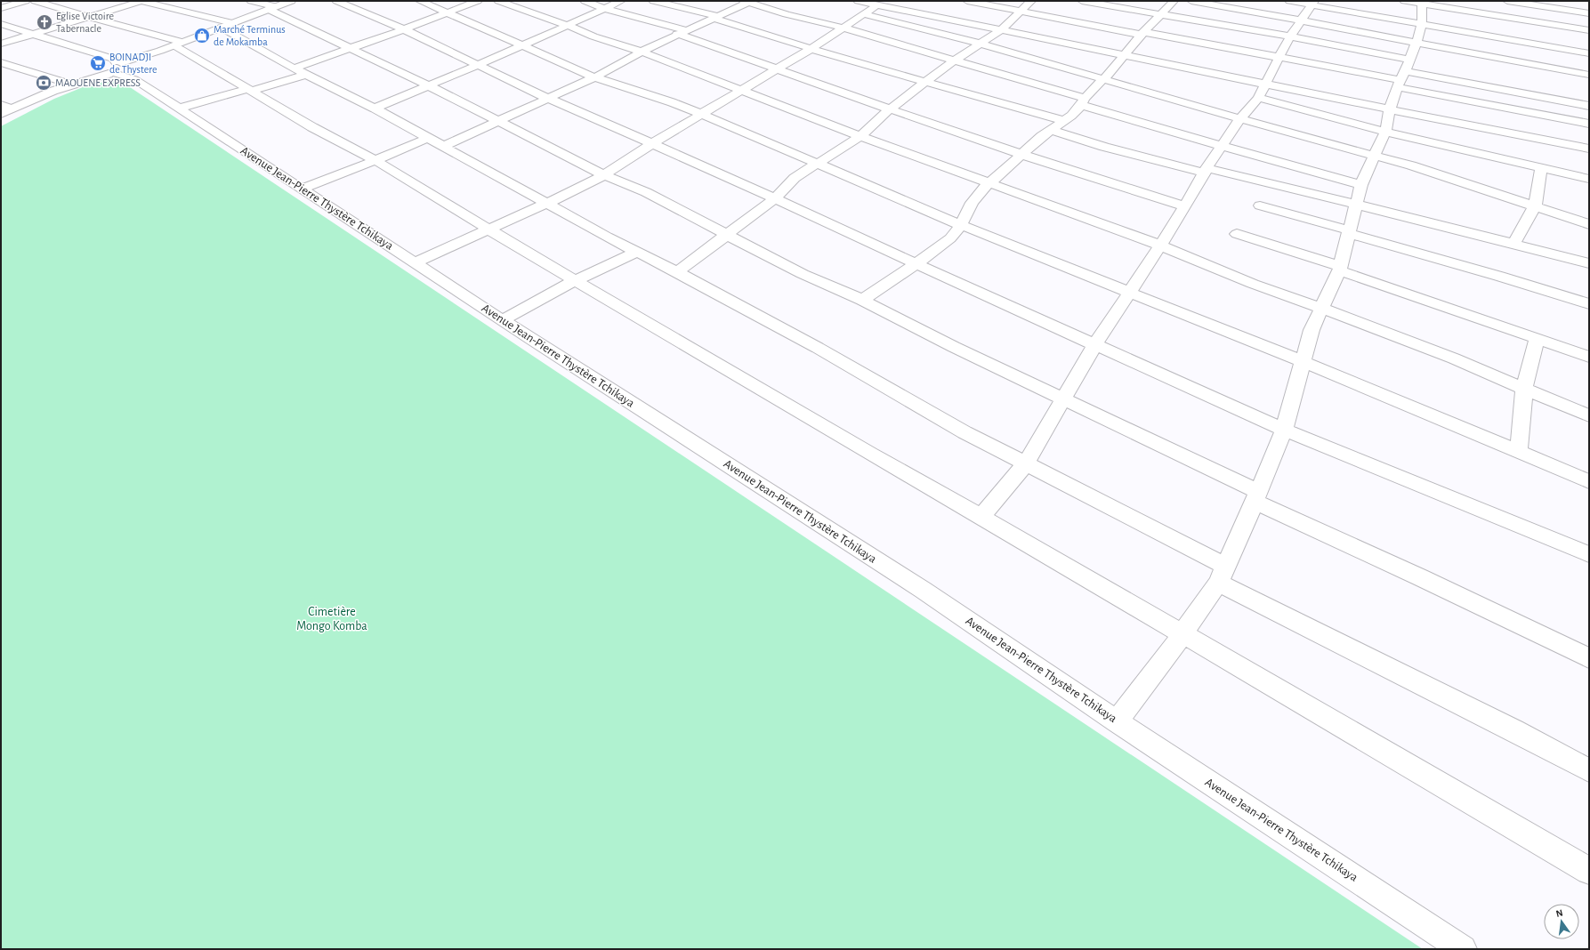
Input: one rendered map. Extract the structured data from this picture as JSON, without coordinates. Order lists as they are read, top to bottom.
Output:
{
  "streets": {
    "street": ["Avenue Jean-Pierre Thystère Tchikaya"]
  },
  "parks": ["Cimetière Mongo Komba"],
  "places": {
    "church": ["Eglise Victoire Tabernacle"],
    "shop": ["Marché Terminus de Mokamba"],
    "supermarket": ["BOINADJI de Thystere"],
    "bank": ["MAOUENE EXPRESS"]
  },
  "north": "top"
}
